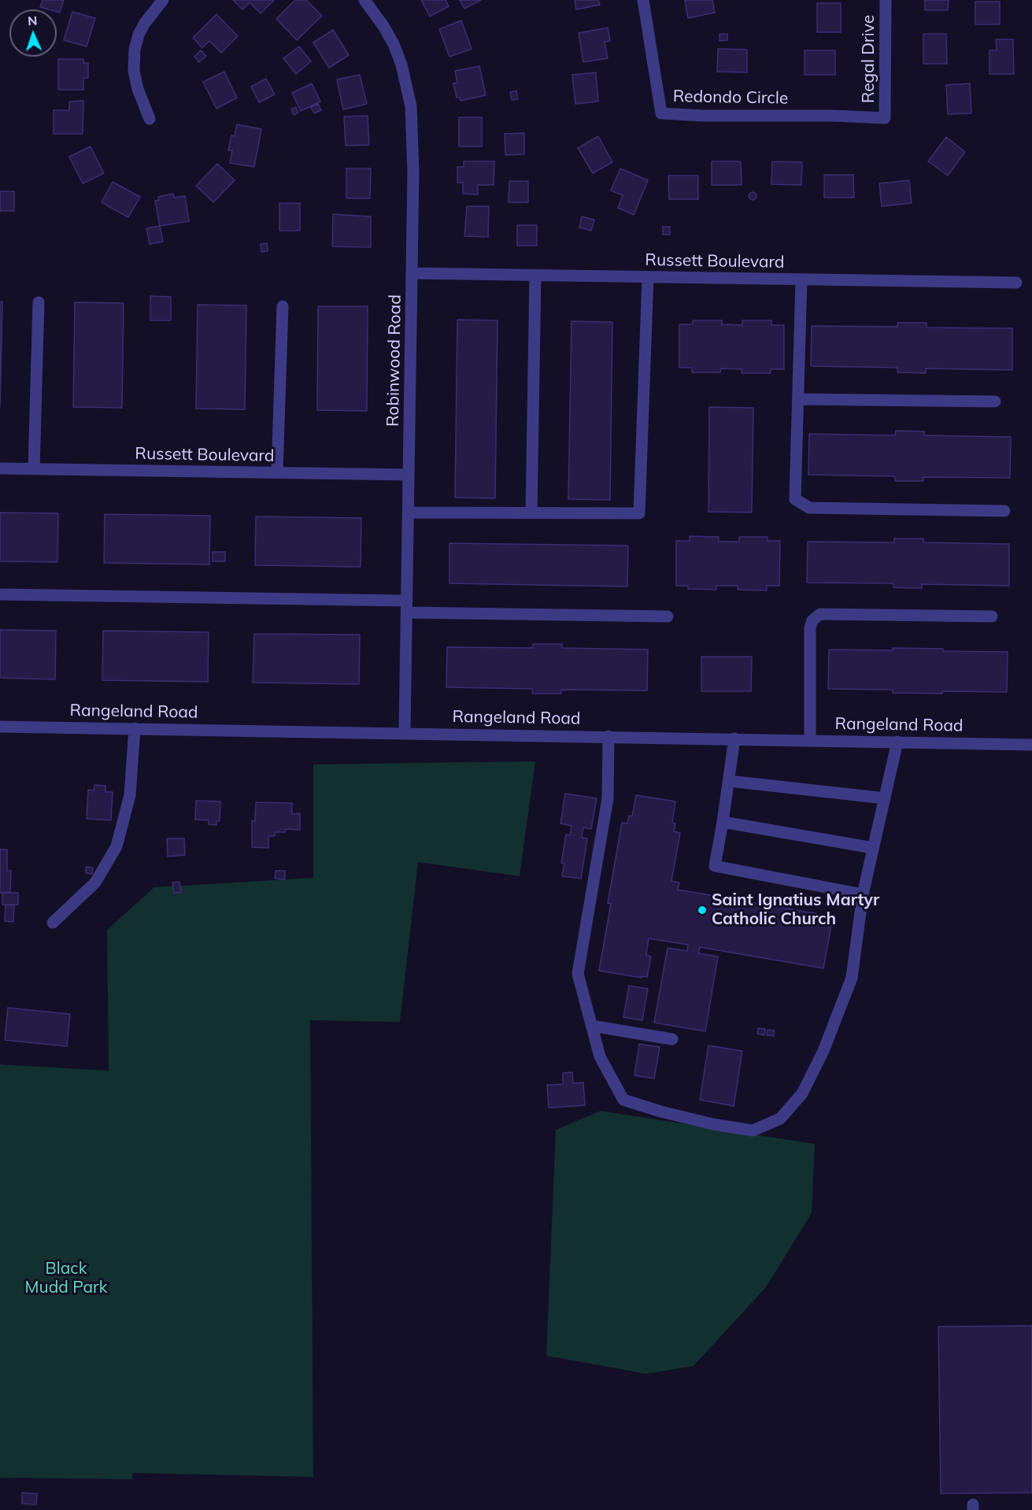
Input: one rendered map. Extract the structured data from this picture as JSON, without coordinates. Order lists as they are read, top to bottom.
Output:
{
  "streets": {
    "street": [
      "Regal Drive",
      "Redondo Circle",
      "Russett Boulevard",
      "Robinwood Road",
      "Rangeland Road"
    ]
  },
  "crossings": [
    ["Regal Drive", "Redondo Circle"],
    ["Russett Boulevard", "Robinwood Road"],
    ["Robinwood Road", "Rangeland Road"]
  ],
  "parks": ["Black Mudd Park"],
  "places": ["Saint Ignatius Martyr Catholic Church"],
  "north": "top"
}
